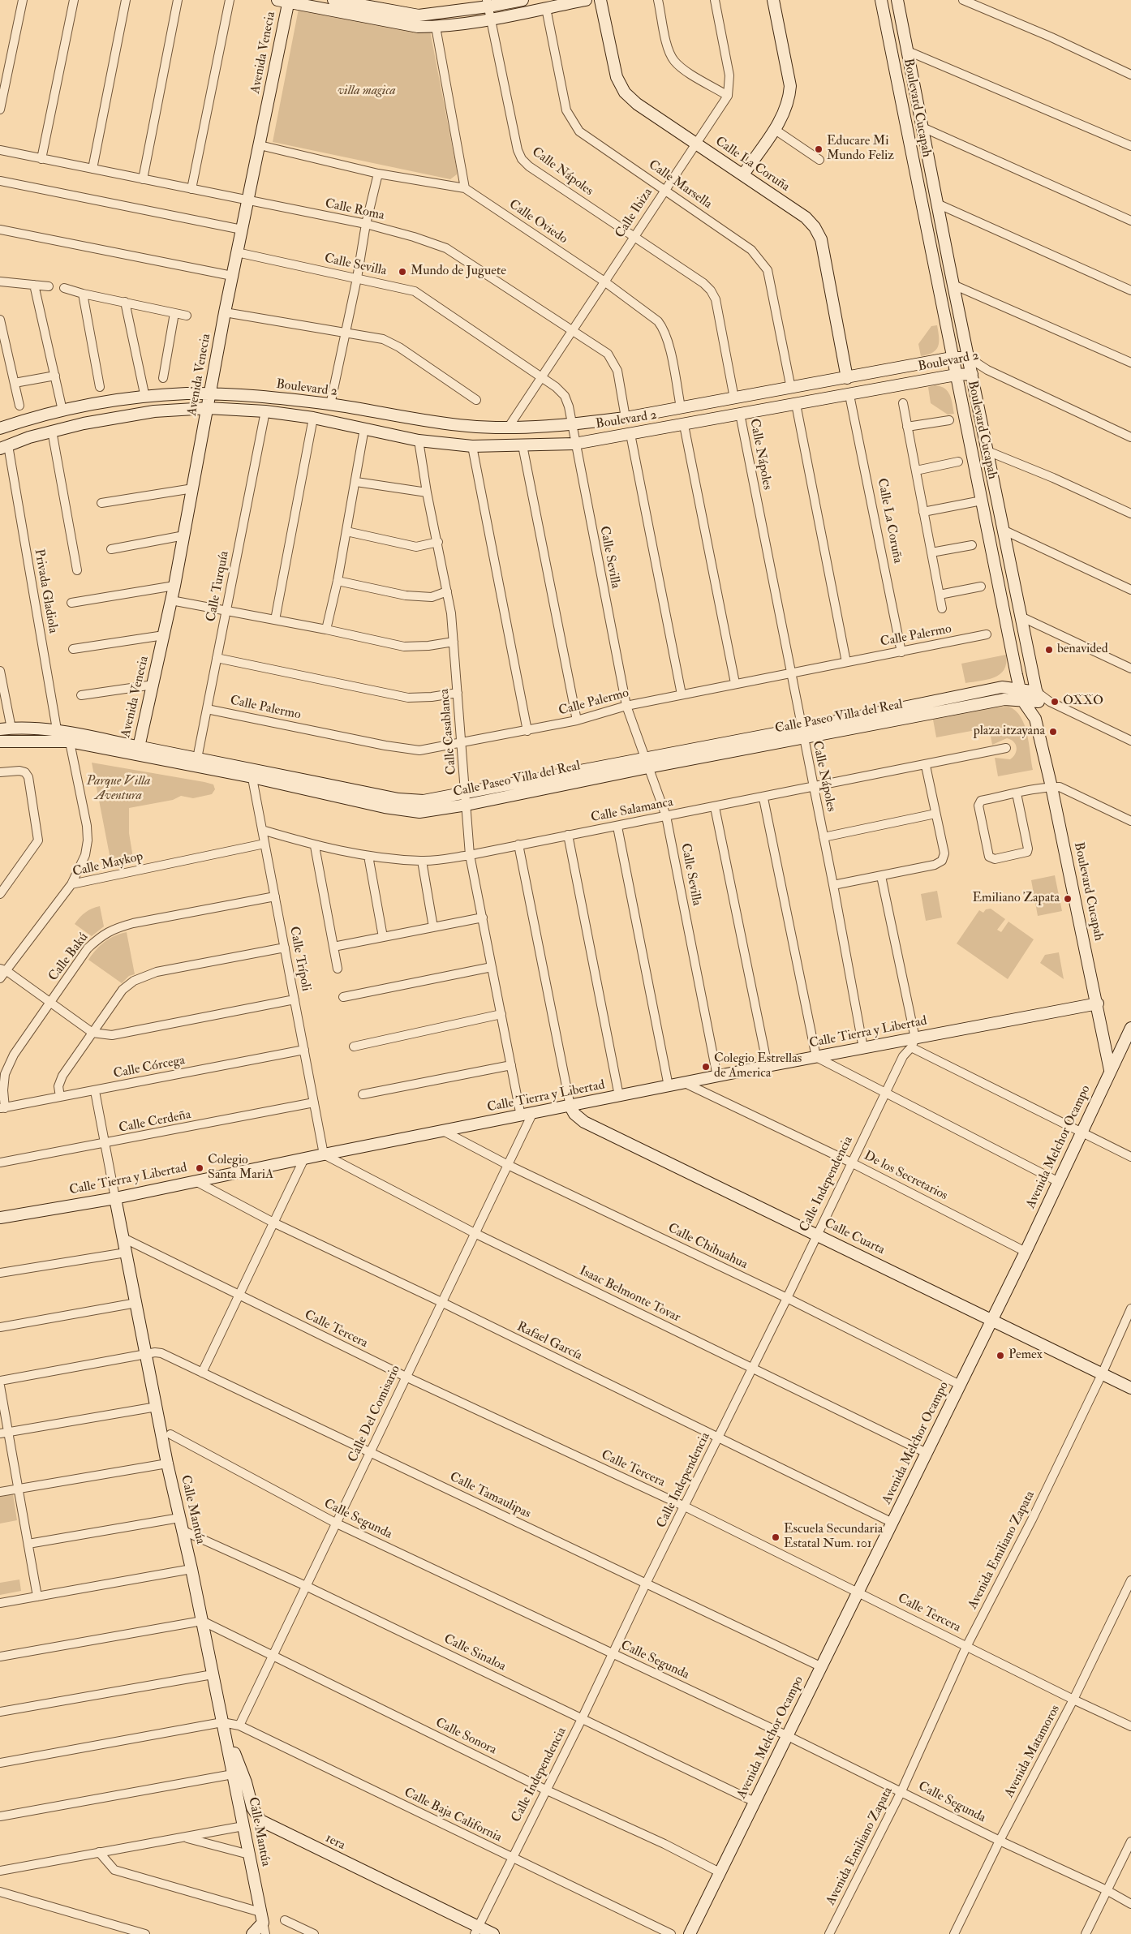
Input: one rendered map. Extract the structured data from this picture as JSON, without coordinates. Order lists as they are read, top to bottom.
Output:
{
  "streets": {
    "main road": [
      "Avenida Venecia",
      "Boulevard Cucapah",
      "Calle La Coruña",
      "Boulevard 2",
      "Calle Paseo Villa del Real",
      "Calle Tierra y Libertad",
      "Avenida Melchor Ocampo",
      "Calle Cuarta",
      "Calle Mantúa",
      "1era"
    ],
    "street": [
      "Calle Nápoles",
      "Calle Marsella",
      "Calle Roma",
      "Calle Ibiza",
      "Calle Oviedo",
      "Calle Sevilla",
      "Calle Turquía",
      "Privada Gladiola",
      "Calle Palermo",
      "Calle Casablanca",
      "Calle Salamanca",
      "Calle Maykop",
      "Calle Bakú",
      "Calle Trípoli",
      "Calle Córcega",
      "Calle Cerdeña",
      "De los Secretarios",
      "Calle Independencia",
      "Calle Chihuahua",
      "Isaac Belmonte Tovar",
      "Calle Tercera",
      "Rafael García",
      "Calle Del Comisario",
      "Calle Tamaulipas",
      "Calle Segunda",
      "Avenida Emiliano Zapata",
      "Calle Sinaloa",
      "Calle Sonora",
      "Avenida Matamoros",
      "Calle Baja California"
    ]
  },
  "crossings": [
    ["Avenida Venecia", "Calle Roma"],
    ["Avenida Venecia", "Calle Sevilla"],
    ["Avenida Venecia", "Boulevard 2"],
    ["Avenida Venecia", "Calle Paseo Villa del Real"],
    ["Boulevard Cucapah", "Boulevard 2"],
    ["Boulevard Cucapah", "Calle Paseo Villa del Real"],
    ["Boulevard Cucapah", "Calle Tierra y Libertad"],
    ["Boulevard Cucapah", "Avenida Melchor Ocampo"],
    ["Calle La Coruña", "Calle Ibiza"],
    ["Calle La Coruña", "Boulevard 2"],
    ["Calle La Coruña", "Calle Palermo"],
    ["Calle Nápoles", "Calle Ibiza"],
    ["Calle Nápoles", "Boulevard 2"],
    ["Calle Nápoles", "Calle Palermo"],
    ["Calle Nápoles", "Calle Paseo Villa del Real"],
    ["Calle Nápoles", "Calle Salamanca"],
    ["Calle Nápoles", "Calle Tierra y Libertad"],
    ["Calle Marsella", "Calle Ibiza"],
    ["Calle Marsella", "Boulevard 2"],
    ["Calle Roma", "Calle Ibiza"],
    ["Calle Roma", "Boulevard 2"],
    ["Calle Ibiza", "Calle Oviedo"],
    ["Calle Ibiza", "Calle Sevilla"],
    ["Calle Ibiza", "Boulevard 2"],
    ["Calle Oviedo", "Boulevard 2"],
    ["Calle Sevilla", "Boulevard 2"],
    ["Calle Sevilla", "Calle Palermo"],
    ["Calle Sevilla", "Calle Paseo Villa del Real"],
    ["Calle Sevilla", "Calle Salamanca"],
    ["Calle Sevilla", "Calle Tierra y Libertad"],
    ["Boulevard 2", "Calle Turquía"],
    ["Boulevard 2", "Privada Gladiola"],
    ["Boulevard 2", "Calle Casablanca"],
    ["Calle Turquía", "Calle Palermo"],
    ["Calle Turquía", "Calle Paseo Villa del Real"],
    ["Privada Gladiola", "Calle Paseo Villa del Real"],
    ["Privada Gladiola", "Calle Maykop"],
    ["Calle Palermo", "Calle Casablanca"],
    ["Calle Paseo Villa del Real", "Calle Casablanca"],
    ["Calle Paseo Villa del Real", "Calle Trípoli"],
    ["Calle Casablanca", "Calle Salamanca"],
    ["Calle Casablanca", "Calle Tierra y Libertad"],
    ["Calle Salamanca", "Calle Trípoli"],
    ["Calle Maykop", "Calle Trípoli"],
    ["Calle Bakú", "Calle Trípoli"],
    ["Calle Bakú", "Calle Córcega"],
    ["Calle Trípoli", "Calle Tierra y Libertad"],
    ["Calle Trípoli", "Calle Córcega"],
    ["Calle Trípoli", "Calle Cerdeña"],
    ["Calle Trípoli", "Isaac Belmonte Tovar"],
    ["Calle Tierra y Libertad", "De los Secretarios"],
    ["Calle Tierra y Libertad", "Calle Independencia"],
    ["Calle Tierra y Libertad", "Calle Cuarta"],
    ["Calle Tierra y Libertad", "Calle Chihuahua"],
    ["Calle Tierra y Libertad", "Isaac Belmonte Tovar"],
    ["Calle Tierra y Libertad", "Rafael García"],
    ["Calle Tierra y Libertad", "Calle Del Comisario"],
    ["Calle Tierra y Libertad", "Calle Mantúa"],
    ["Calle Córcega", "Calle Mantúa"],
    ["Calle Cerdeña", "Calle Mantúa"],
    ["Avenida Melchor Ocampo", "De los Secretarios"],
    ["Avenida Melchor Ocampo", "Calle Cuarta"],
    ["Avenida Melchor Ocampo", "Calle Chihuahua"],
    ["Avenida Melchor Ocampo", "Isaac Belmonte Tovar"],
    ["Avenida Melchor Ocampo", "Calle Tercera"],
    ["Avenida Melchor Ocampo", "Rafael García"],
    ["Avenida Melchor Ocampo", "Calle Tamaulipas"],
    ["Avenida Melchor Ocampo", "Calle Segunda"],
    ["Avenida Melchor Ocampo", "Calle Sinaloa"],
    ["Avenida Melchor Ocampo", "Calle Sonora"],
    ["De los Secretarios", "Calle Independencia"],
    ["Calle Independencia", "Calle Cuarta"],
    ["Calle Independencia", "Calle Chihuahua"],
    ["Calle Independencia", "Isaac Belmonte Tovar"],
    ["Calle Independencia", "Calle Tercera"],
    ["Calle Independencia", "Rafael García"],
    ["Calle Independencia", "Calle Tamaulipas"],
    ["Calle Independencia", "Calle Segunda"],
    ["Calle Independencia", "Calle Sinaloa"],
    ["Calle Independencia", "Calle Sonora"],
    ["Calle Independencia", "Calle Baja California"],
    ["Calle Independencia", "1era"],
    ["Calle Cuarta", "Avenida Emiliano Zapata"],
    ["Calle Chihuahua", "Calle Del Comisario"],
    ["Isaac Belmonte Tovar", "Calle Del Comisario"],
    ["Calle Tercera", "Calle Del Comisario"],
    ["Calle Tercera", "Calle Mantúa"],
    ["Calle Tercera", "Avenida Emiliano Zapata"],
    ["Calle Tercera", "Avenida Matamoros"],
    ["Rafael García", "Calle Del Comisario"],
    ["Calle Del Comisario", "Calle Tamaulipas"],
    ["Calle Del Comisario", "Calle Segunda"],
    ["Calle Del Comisario", "Calle Sinaloa"],
    ["Calle Del Comisario", "Calle Sonora"],
    ["Calle Del Comisario", "Calle Baja California"],
    ["Calle Tamaulipas", "Calle Mantúa"],
    ["Calle Mantúa", "Calle Sinaloa"],
    ["Calle Mantúa", "Calle Sonora"],
    ["Calle Mantúa", "Calle Baja California"],
    ["Calle Mantúa", "1era"],
    ["Calle Segunda", "Avenida Emiliano Zapata"],
    ["Calle Segunda", "Avenida Matamoros"],
    ["Calle Baja California", "1era"]
  ],
  "parks": ["villa magica", "Parque Villa Aventura"],
  "places": [
    "Educare Mi Mundo Feliz",
    "Mundo de Juguete",
    "benavided",
    "OXXO",
    "plaza itzayana",
    "Emiliano Zapata",
    "Colegio Estrellas de America",
    "Colegio Santa MariA",
    "Pemex",
    "Escuela Secundaria Estatal Num. 101"
  ]
}
